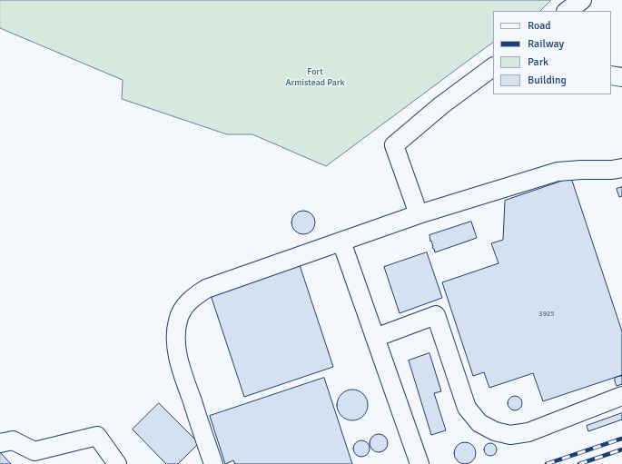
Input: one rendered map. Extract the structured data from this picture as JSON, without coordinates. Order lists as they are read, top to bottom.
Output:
{
  "parks": ["Fort Armistead Park"],
  "house_numbers": ["3925"],
  "legend": [
    "Road",
    "Railway",
    "Park",
    "Building"
  ]
}
